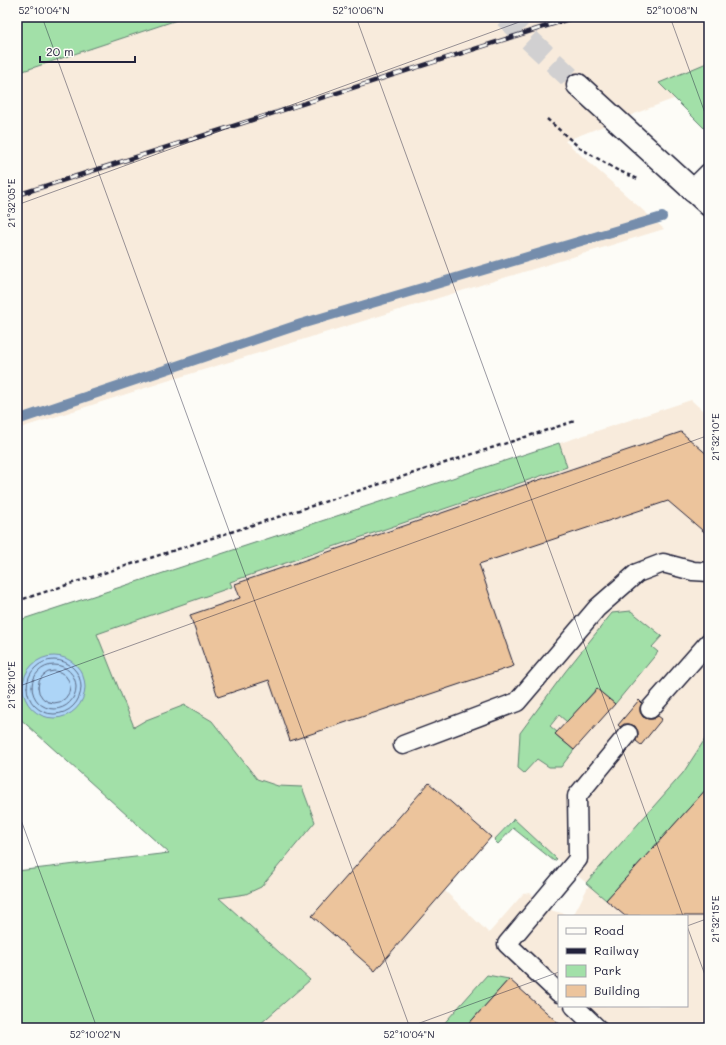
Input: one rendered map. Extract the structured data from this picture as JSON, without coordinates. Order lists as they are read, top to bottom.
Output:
{
  "legend": [
    "Road",
    "Railway",
    "Park",
    "Building"
  ],
  "scale_bar": "20 m",
  "coordinates": [
    "52°10'04\"N",
    "52°10'06\"N",
    "52°10'08\"N",
    "21°32'05\"E",
    "21°32'10\"E",
    "21°32'15\"E",
    "52°10'02\"N"
  ]
}
